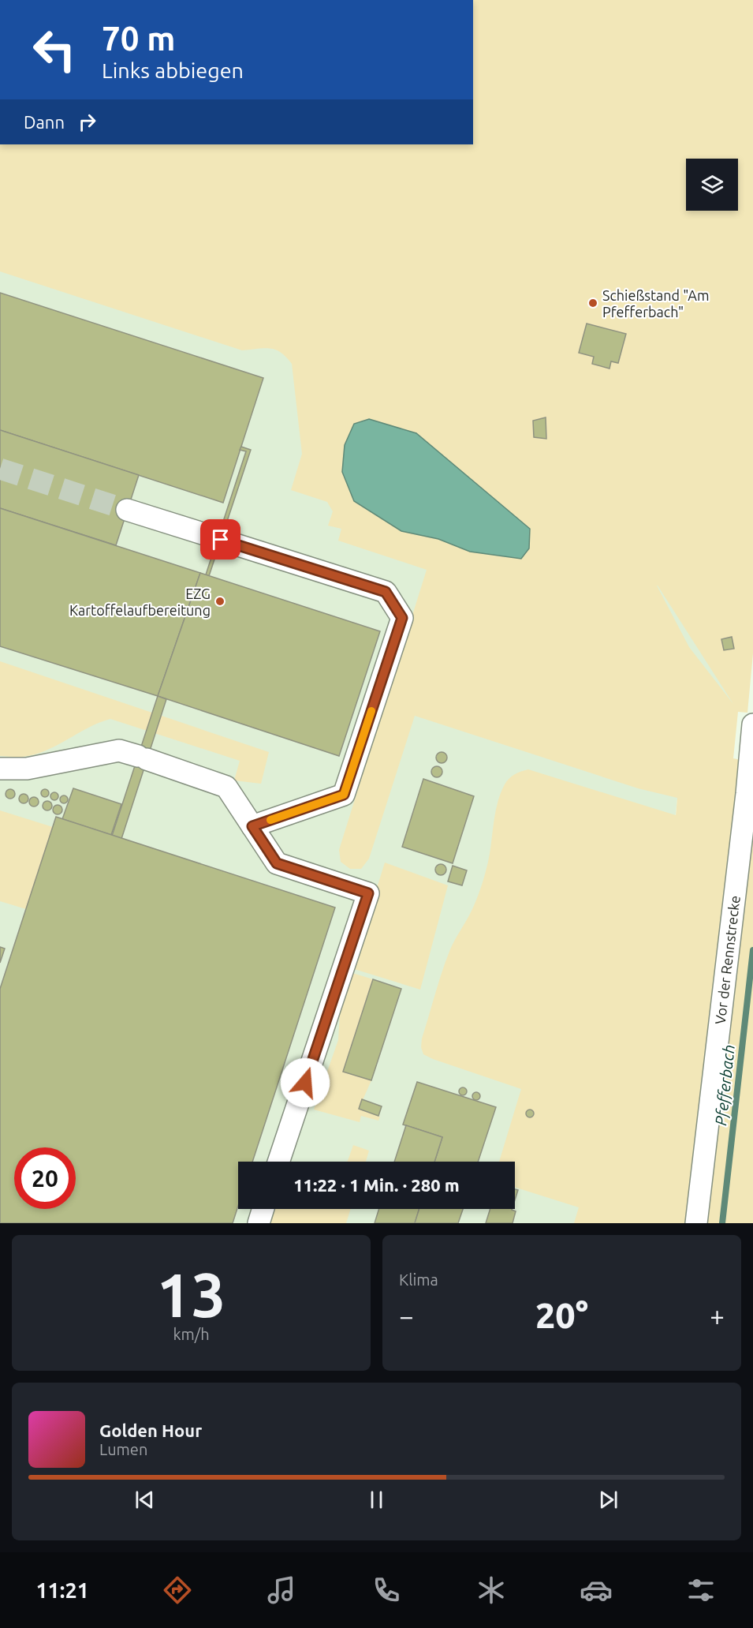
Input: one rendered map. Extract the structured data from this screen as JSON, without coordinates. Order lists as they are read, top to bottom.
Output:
{
  "streets": {
    "lane": ["Vor der Rennstrecke"]
  },
  "water": ["Pfefferbach"],
  "places": ["Schießstand \"Am Pfefferbach\"", "EZG Kartoffelaufbereitung"],
  "page": {
    "turn": ["70 m", "Links abbiegen"],
    "then": "Dann",
    "limit": "20",
    "trip": "11:22 · 1 Min. · 280 m",
    "tile": [
      ["13", "km/h"],
      "Klima"
    ],
    "heat": ["−", "20°", "+"],
    "song": ["Golden Hour", "Lumen"],
    "tabs": "11:21"
  }
}
